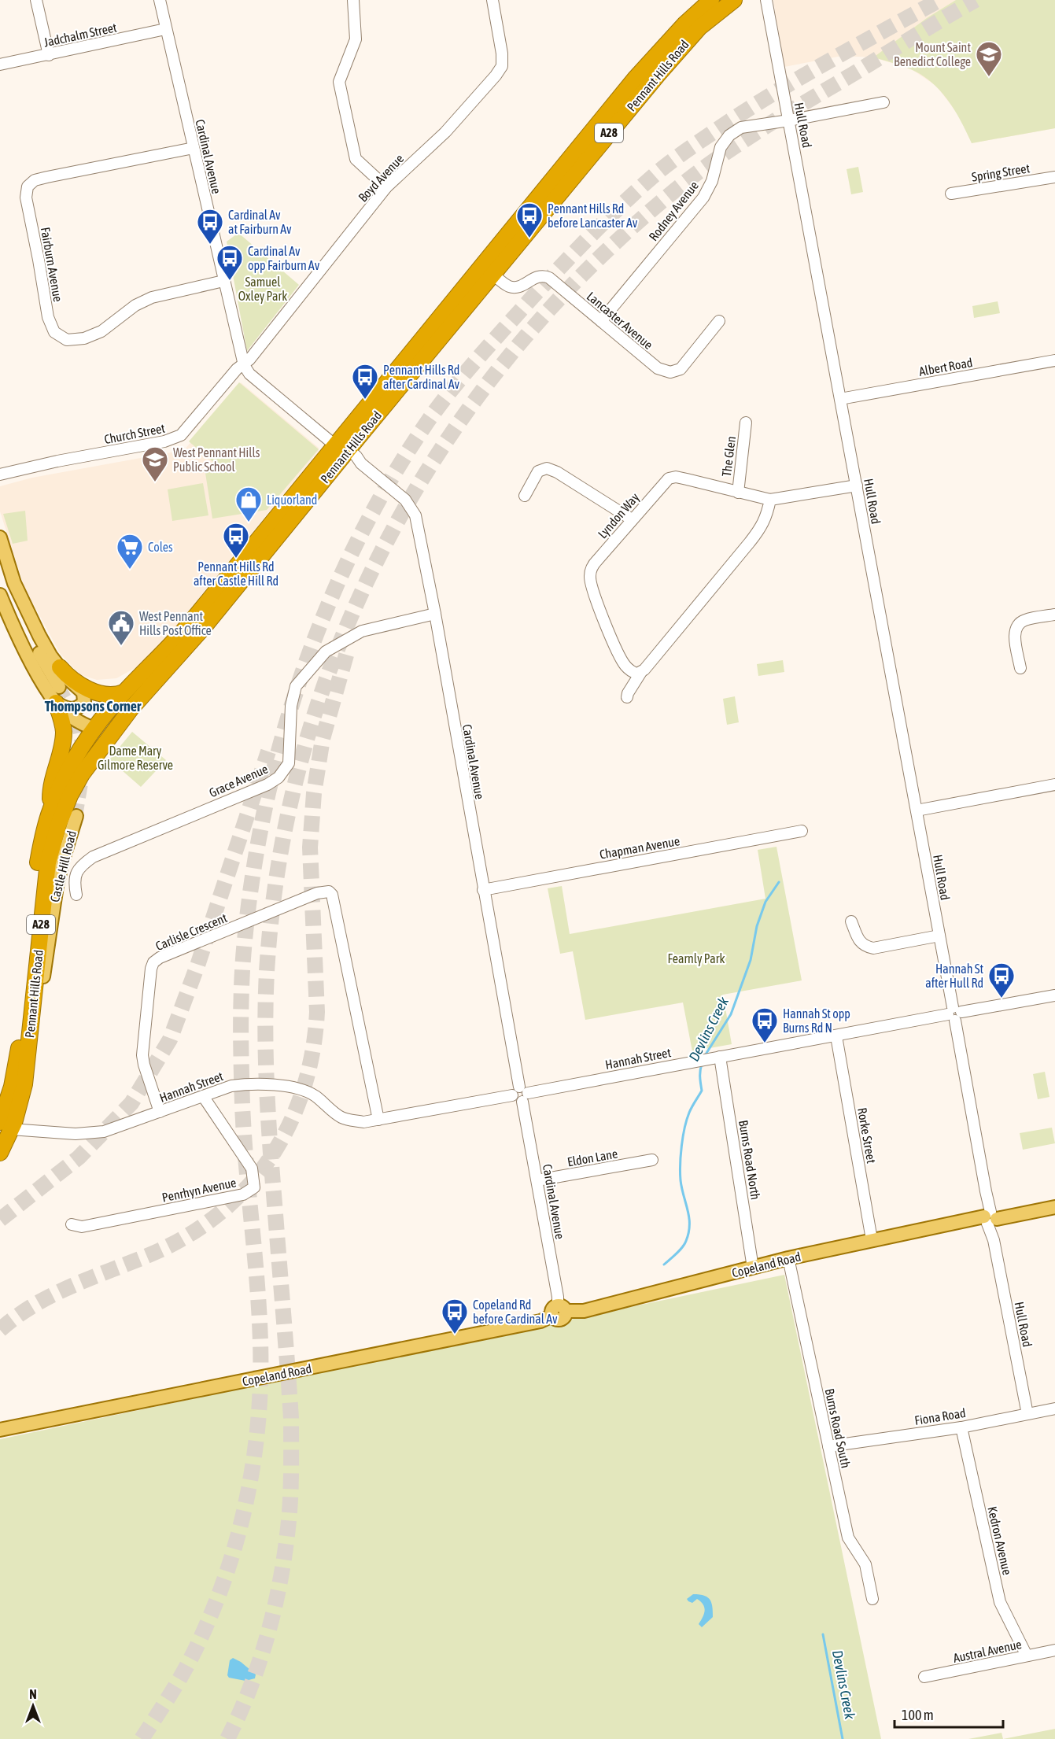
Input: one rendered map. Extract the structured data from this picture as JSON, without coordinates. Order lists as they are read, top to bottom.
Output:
{
  "streets": {
    "highway": ["Pennant Hills Road", "A28"],
    "main road": ["Castle Hill Road", "Copeland Road"],
    "street": [
      "Jadchalm Street",
      "Hull Road",
      "Cardinal Avenue",
      "Spring Street",
      "Boyd Avenue",
      "Rodney Avenue",
      "Fairburn Avenue",
      "Lancaster Avenue",
      "Albert Road",
      "Church Street",
      "The Glen",
      "Lyndon Way",
      "Grace Avenue",
      "Chapman Avenue",
      "Carlisle Crescent",
      "Hannah Street",
      "Rorke Street",
      "Eldon Lane",
      "Burns Road North",
      "Penrhyn Avenue",
      "Fiona Road",
      "Burns Road South",
      "Kedron Avenue",
      "Austral Avenue"
    ]
  },
  "crossings": [
    ["Jadchalm Street", "Cardinal Avenue"],
    ["Pennant Hills Road", "Cardinal Avenue"],
    ["Pennant Hills Road", "Lancaster Avenue"],
    ["Pennant Hills Road", "Castle Hill Road"],
    ["Pennant Hills Road", "Hannah Street"],
    ["Hull Road", "Rodney Avenue"],
    ["Hull Road", "Albert Road"],
    ["Hull Road", "Lyndon Way"],
    ["Hull Road", "Hannah Street"],
    ["Hull Road", "Copeland Road"],
    ["Hull Road", "Fiona Road"],
    ["Cardinal Avenue", "Boyd Avenue"],
    ["Cardinal Avenue", "Fairburn Avenue"],
    ["Cardinal Avenue", "Church Street"],
    ["Cardinal Avenue", "Grace Avenue"],
    ["Cardinal Avenue", "Chapman Avenue"],
    ["Cardinal Avenue", "Hannah Street"],
    ["Cardinal Avenue", "Eldon Lane"],
    ["Cardinal Avenue", "Copeland Road"],
    ["Boyd Avenue", "Church Street"],
    ["Rodney Avenue", "Lancaster Avenue"],
    ["The Glen", "Lyndon Way"],
    ["Carlisle Crescent", "Hannah Street"],
    ["Hannah Street", "Rorke Street"],
    ["Hannah Street", "Burns Road North"],
    ["Hannah Street", "Penrhyn Avenue"],
    ["Rorke Street", "Copeland Road"],
    ["Burns Road North", "Copeland Road"],
    ["Copeland Road", "Burns Road South"],
    ["Fiona Road", "Burns Road South"],
    ["Fiona Road", "Kedron Avenue"],
    ["Kedron Avenue", "Austral Avenue"]
  ],
  "districts": ["Thompsons Corner"],
  "water": ["Devlins Creek"],
  "parks": ["Samuel Oxley Park", "Dame Mary Gilmore Reserve", "Fearnly Park"],
  "places": {
    "school or university": ["Mount Saint Benedict College", "West Pennant Hills Public School"],
    "bus stop": [
      "Pennant Hills Rd before Lancaster Av",
      "Cardinal Av at Fairburn Av",
      "Cardinal Av opp Fairburn Av",
      "Pennant Hills Rd after Cardinal Av",
      "Pennant Hills Rd after Castle Hill Rd",
      "Hannah St after Hull Rd",
      "Hannah St opp Burns Rd N",
      "Copeland Rd before Cardinal Av"
    ],
    "shop": ["Liquorland"],
    "supermarket": ["Coles"],
    "public building": ["West Pennant Hills Post Office"]
  },
  "scale_bar": "100 m",
  "north": "top"
}
